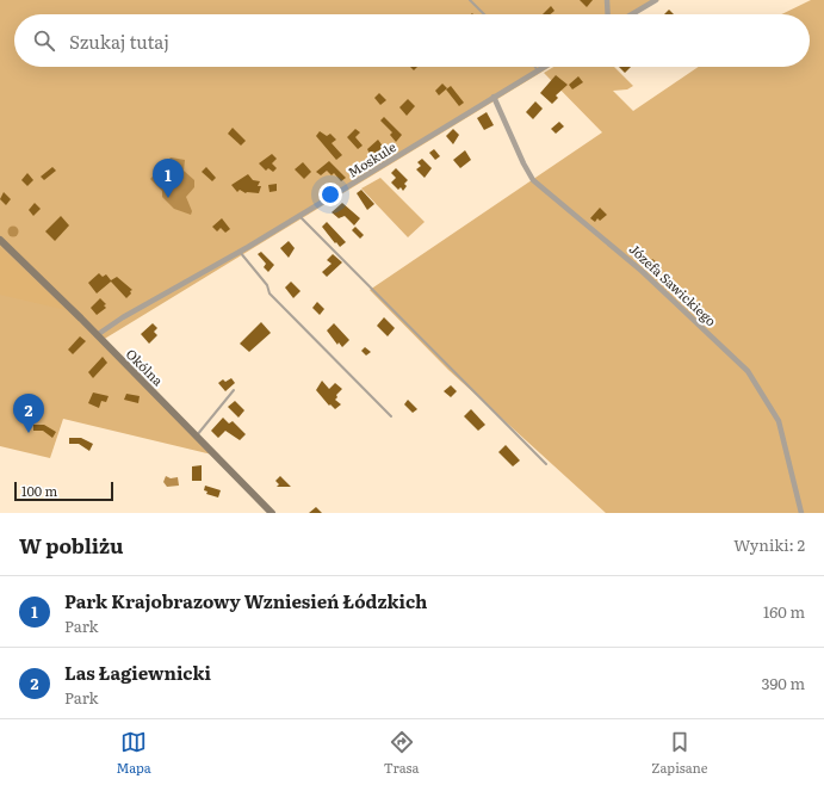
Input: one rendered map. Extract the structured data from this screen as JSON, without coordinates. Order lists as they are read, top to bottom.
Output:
{
  "streets": {
    "street": ["Moskule", "Józefa Sawickiego", "Okólna"]
  },
  "crossings": [
    ["Moskule", "Józefa Sawickiego"],
    ["Moskule", "Okólna"]
  ],
  "scale_bar": "100 m",
  "page": {
    "search": "Szukaj tutaj",
    "pins": ["1", "2"],
    "scale": "100 m",
    "heading": ["W pobliżu", "Wyniki: 2"],
    "list": [
      {
        "mark": "1",
        "name": "Park Krajobrazowy Wzniesień Łódzkich",
        "note": "Park",
        "value": "160 m"
      },
      {
        "mark": "2",
        "name": "Las Łagiewnicki",
        "note": "Park",
        "value": "390 m"
      }
    ],
    "nav": ["Mapa", "Trasa", "Zapisane"]
  }
}
